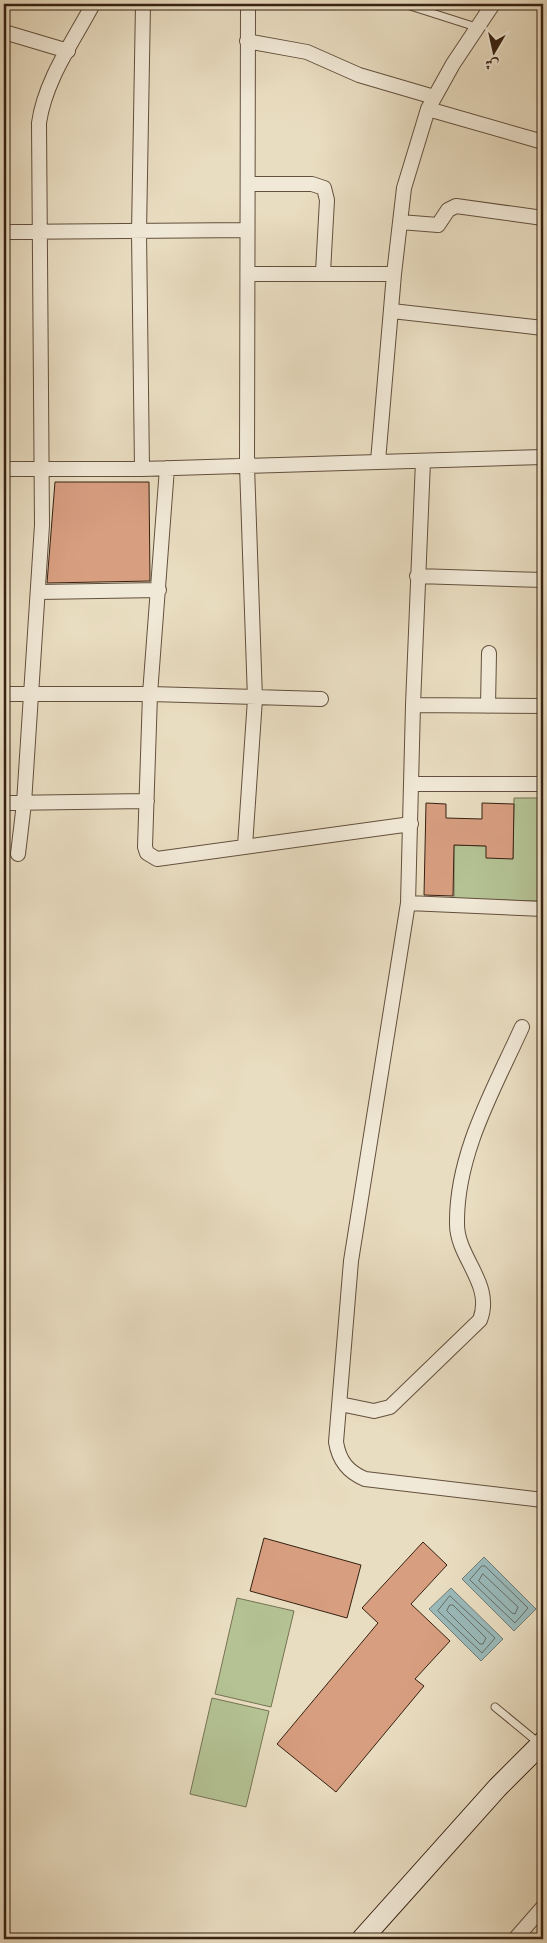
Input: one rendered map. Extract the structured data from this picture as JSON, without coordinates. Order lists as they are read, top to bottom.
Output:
{
  "north": "bottom"
}
